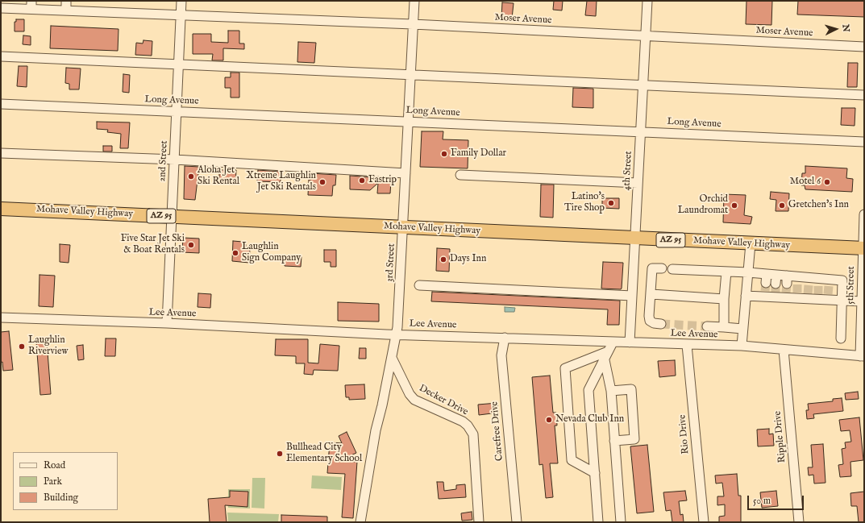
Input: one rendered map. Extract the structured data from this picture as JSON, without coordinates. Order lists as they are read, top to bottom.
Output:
{
  "streets": {
    "highway": ["Mohave Valley Highway", "AZ 95"],
    "street": [
      "Moser Avenue",
      "Long Avenue",
      "2nd Street",
      "4th Street",
      "3rd Street",
      "5th Street",
      "Lee Avenue",
      "Decker Drive",
      "Carefree Drive",
      "Rio Drive",
      "Ripple Drive"
    ]
  },
  "crossings": [
    ["Moser Avenue", "2nd Street"],
    ["Moser Avenue", "4th Street"],
    ["Moser Avenue", "3rd Street"],
    ["Long Avenue", "2nd Street"],
    ["Long Avenue", "4th Street"],
    ["Long Avenue", "3rd Street"],
    ["2nd Street", "Mohave Valley Highway"],
    ["2nd Street", "Lee Avenue"],
    ["4th Street", "Mohave Valley Highway"],
    ["4th Street", "Lee Avenue"],
    ["Mohave Valley Highway", "3rd Street"],
    ["Mohave Valley Highway", "5th Street"],
    ["3rd Street", "Lee Avenue"],
    ["3rd Street", "Decker Drive"],
    ["5th Street", "Lee Avenue"],
    ["Lee Avenue", "Carefree Drive"],
    ["Lee Avenue", "Rio Drive"],
    ["Lee Avenue", "Ripple Drive"]
  ],
  "places": [
    "Family Dollar",
    "Aloha Jet Ski Rental",
    "Fastrip",
    "Xtreme Laughlin Jet Ski Rentals",
    "Motel 6",
    "Latino's Tire Shop",
    "Orchid Laundromat",
    "Gretchen's Inn",
    "Five Star Jet Ski & Boat Rentals",
    "Laughlin Sign Company",
    "Days Inn",
    "Laughlin Riverview",
    "Nevada Club Inn",
    "Bullhead City Elementary School"
  ],
  "legend": ["Road", "Park", "Building"],
  "scale_bar": "50 m",
  "north": "right"
}
